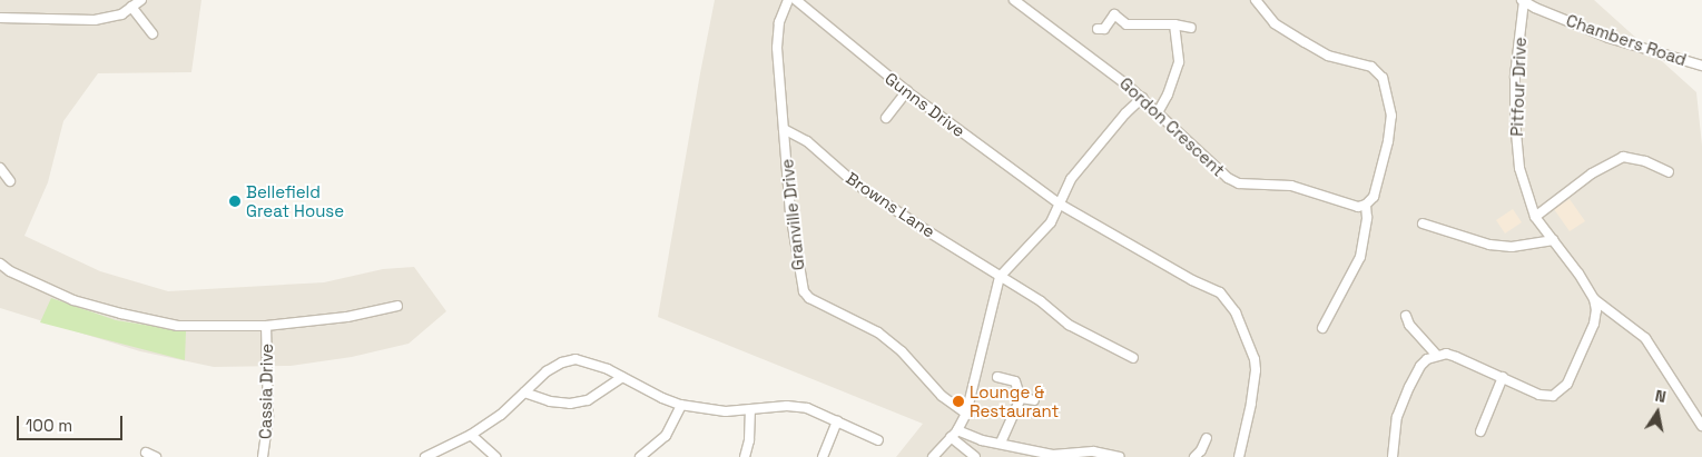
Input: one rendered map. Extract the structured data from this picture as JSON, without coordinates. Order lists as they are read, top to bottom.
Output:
{
  "streets": {
    "street": [
      "Chambers Road",
      "Pitfour Drive",
      "Gunns Drive",
      "Gordon Crescent",
      "Browns Lane",
      "Granville Drive",
      "Cassia Drive"
    ]
  },
  "crossings": [
    ["Chambers Road", "Pitfour Drive"],
    ["Browns Lane", "Granville Drive"]
  ],
  "places": ["Bellefield Great House", "Lounge & Restaurant"],
  "scale_bar": "100 m",
  "north": "top"
}
